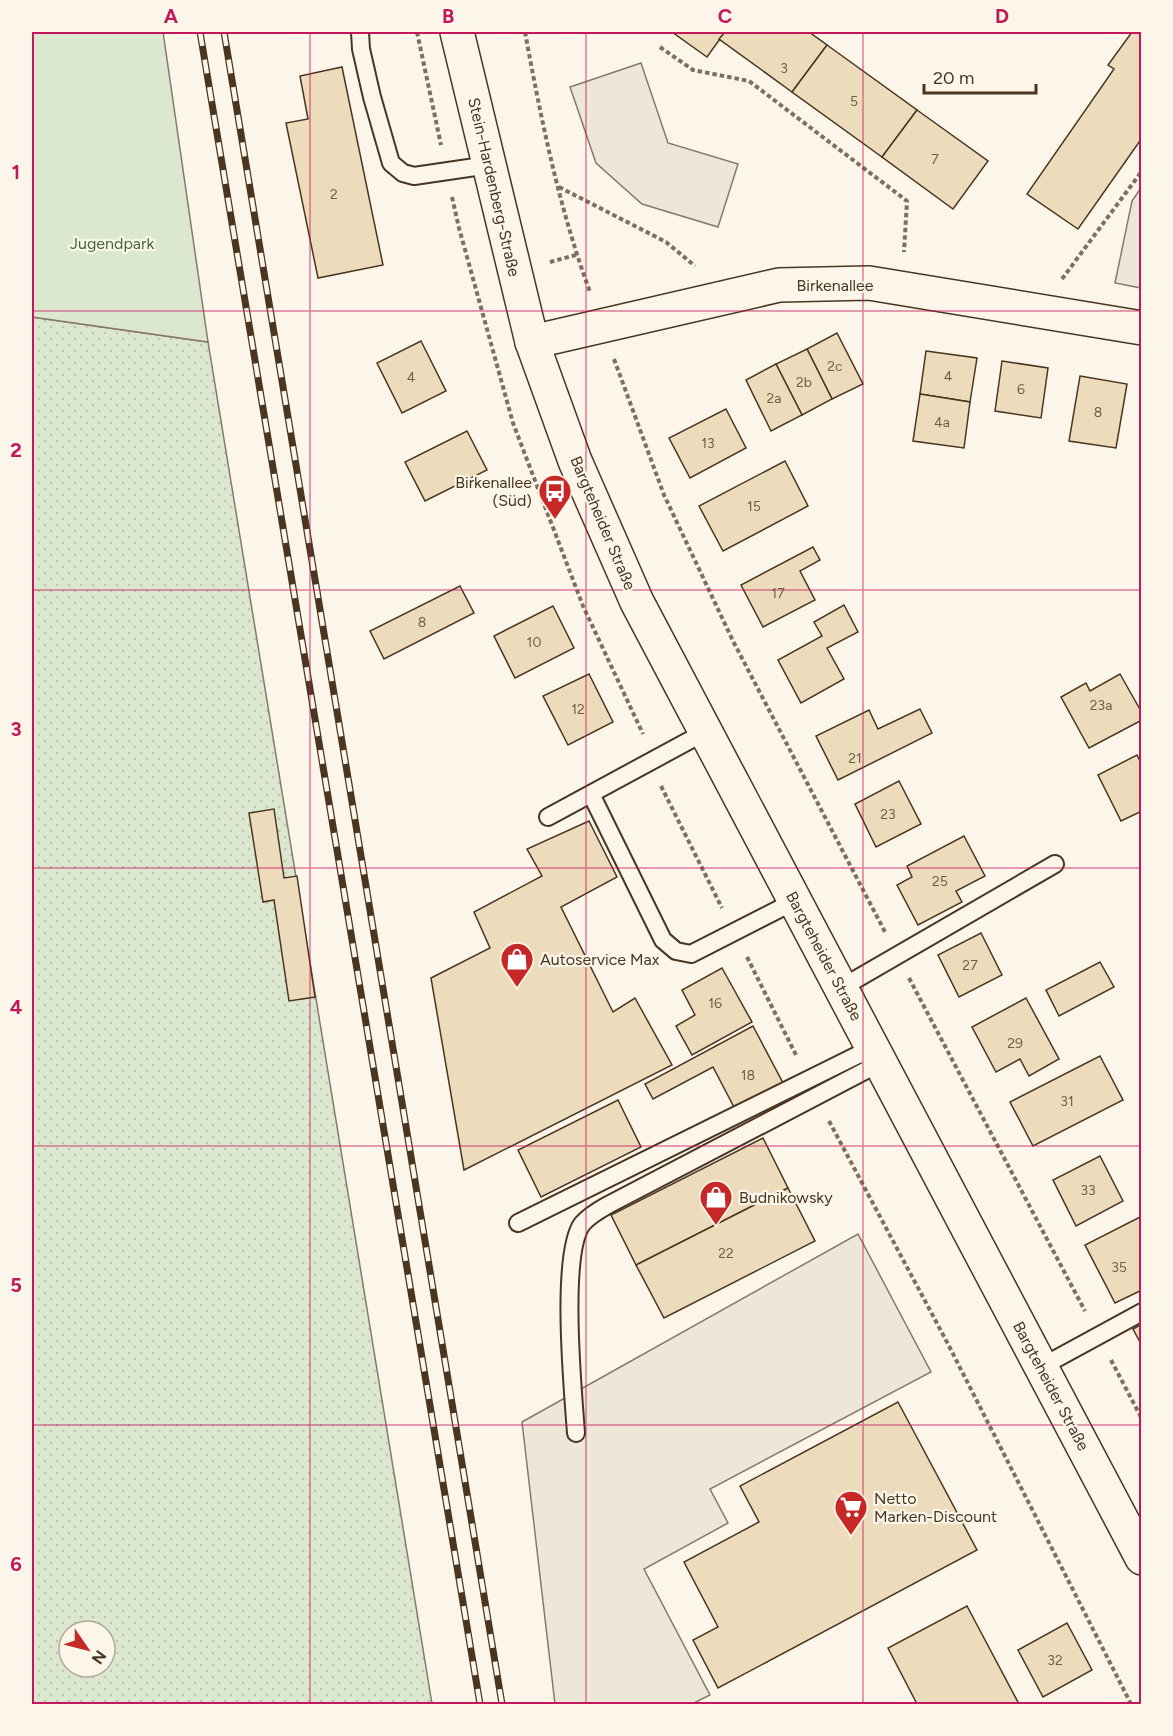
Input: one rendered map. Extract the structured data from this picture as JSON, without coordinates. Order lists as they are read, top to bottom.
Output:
{
  "streets": {
    "main road": ["Stein-Hardenberg-Straße", "Birkenallee", "Bargteheider Straße"]
  },
  "crossings": [
    ["Stein-Hardenberg-Straße", "Birkenallee"],
    ["Stein-Hardenberg-Straße", "Bargteheider Straße"],
    ["Birkenallee", "Bargteheider Straße"]
  ],
  "parks": ["Jugendpark"],
  "places": {
    "bus stop": ["Birkenallee (Süd)"],
    "shop": ["Autoservice Max", "Budnikowsky"],
    "supermarket": ["Netto Marken-Discount"]
  },
  "house_numbers": [
    "3",
    "5",
    "7",
    "2",
    "2c",
    "4",
    "4",
    "2b",
    "6",
    "2a",
    "8",
    "4a",
    "13",
    "15",
    "17",
    "8",
    "10",
    "23a",
    "12",
    "21",
    "23",
    "25",
    "27",
    "16",
    "29",
    "18",
    "31",
    "33",
    "22",
    "35",
    "32"
  ],
  "scale_bar": "20 m",
  "north": "bottom right",
  "grid": {
    "columns": [
      "A",
      "B",
      "C",
      "D"
    ],
    "rows": [
      "1",
      "2",
      "3",
      "4",
      "5",
      "6"
    ]
  }
}
